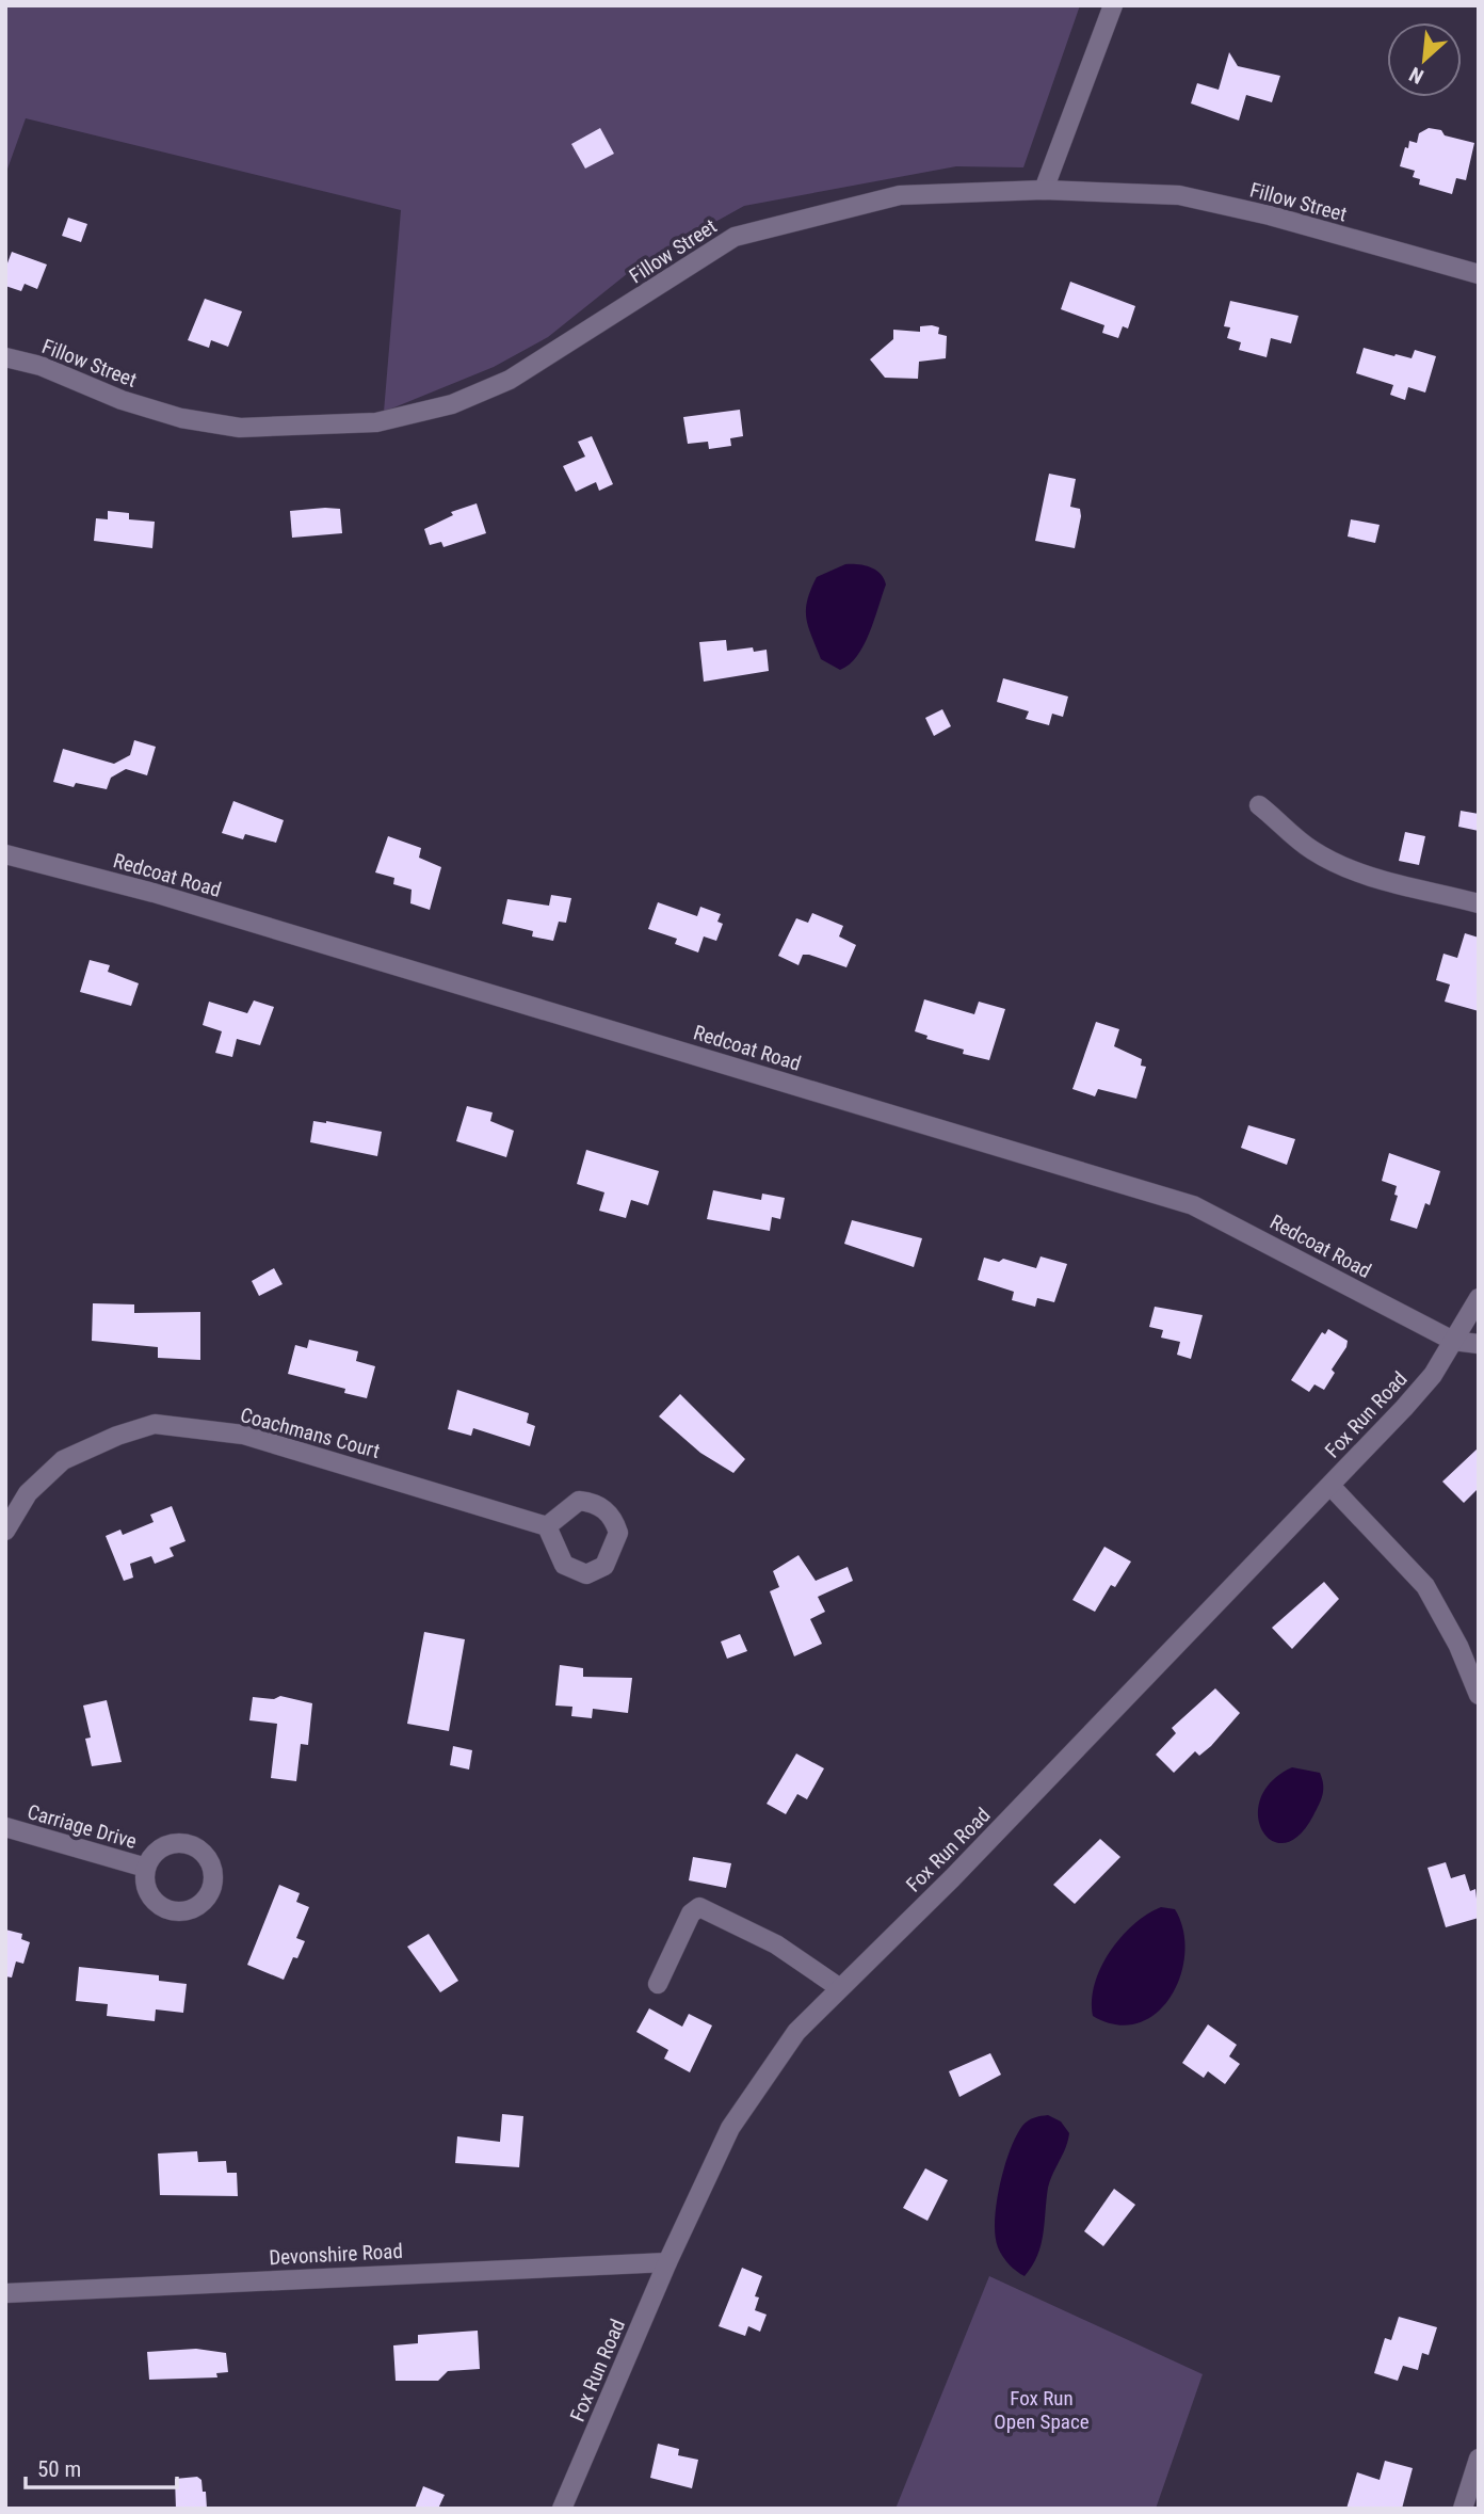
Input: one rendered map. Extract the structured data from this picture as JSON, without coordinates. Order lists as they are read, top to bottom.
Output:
{
  "streets": {
    "street": [
      "Fillow Street",
      "Redcoat Road",
      "Fox Run Road",
      "Coachmans Court",
      "Carriage Drive",
      "Devonshire Road"
    ]
  },
  "crossings": [
    ["Redcoat Road", "Fox Run Road"],
    ["Fox Run Road", "Devonshire Road"]
  ],
  "parks": ["Fox Run Open Space"],
  "scale_bar": "50 m",
  "north": "bottom left"
}
